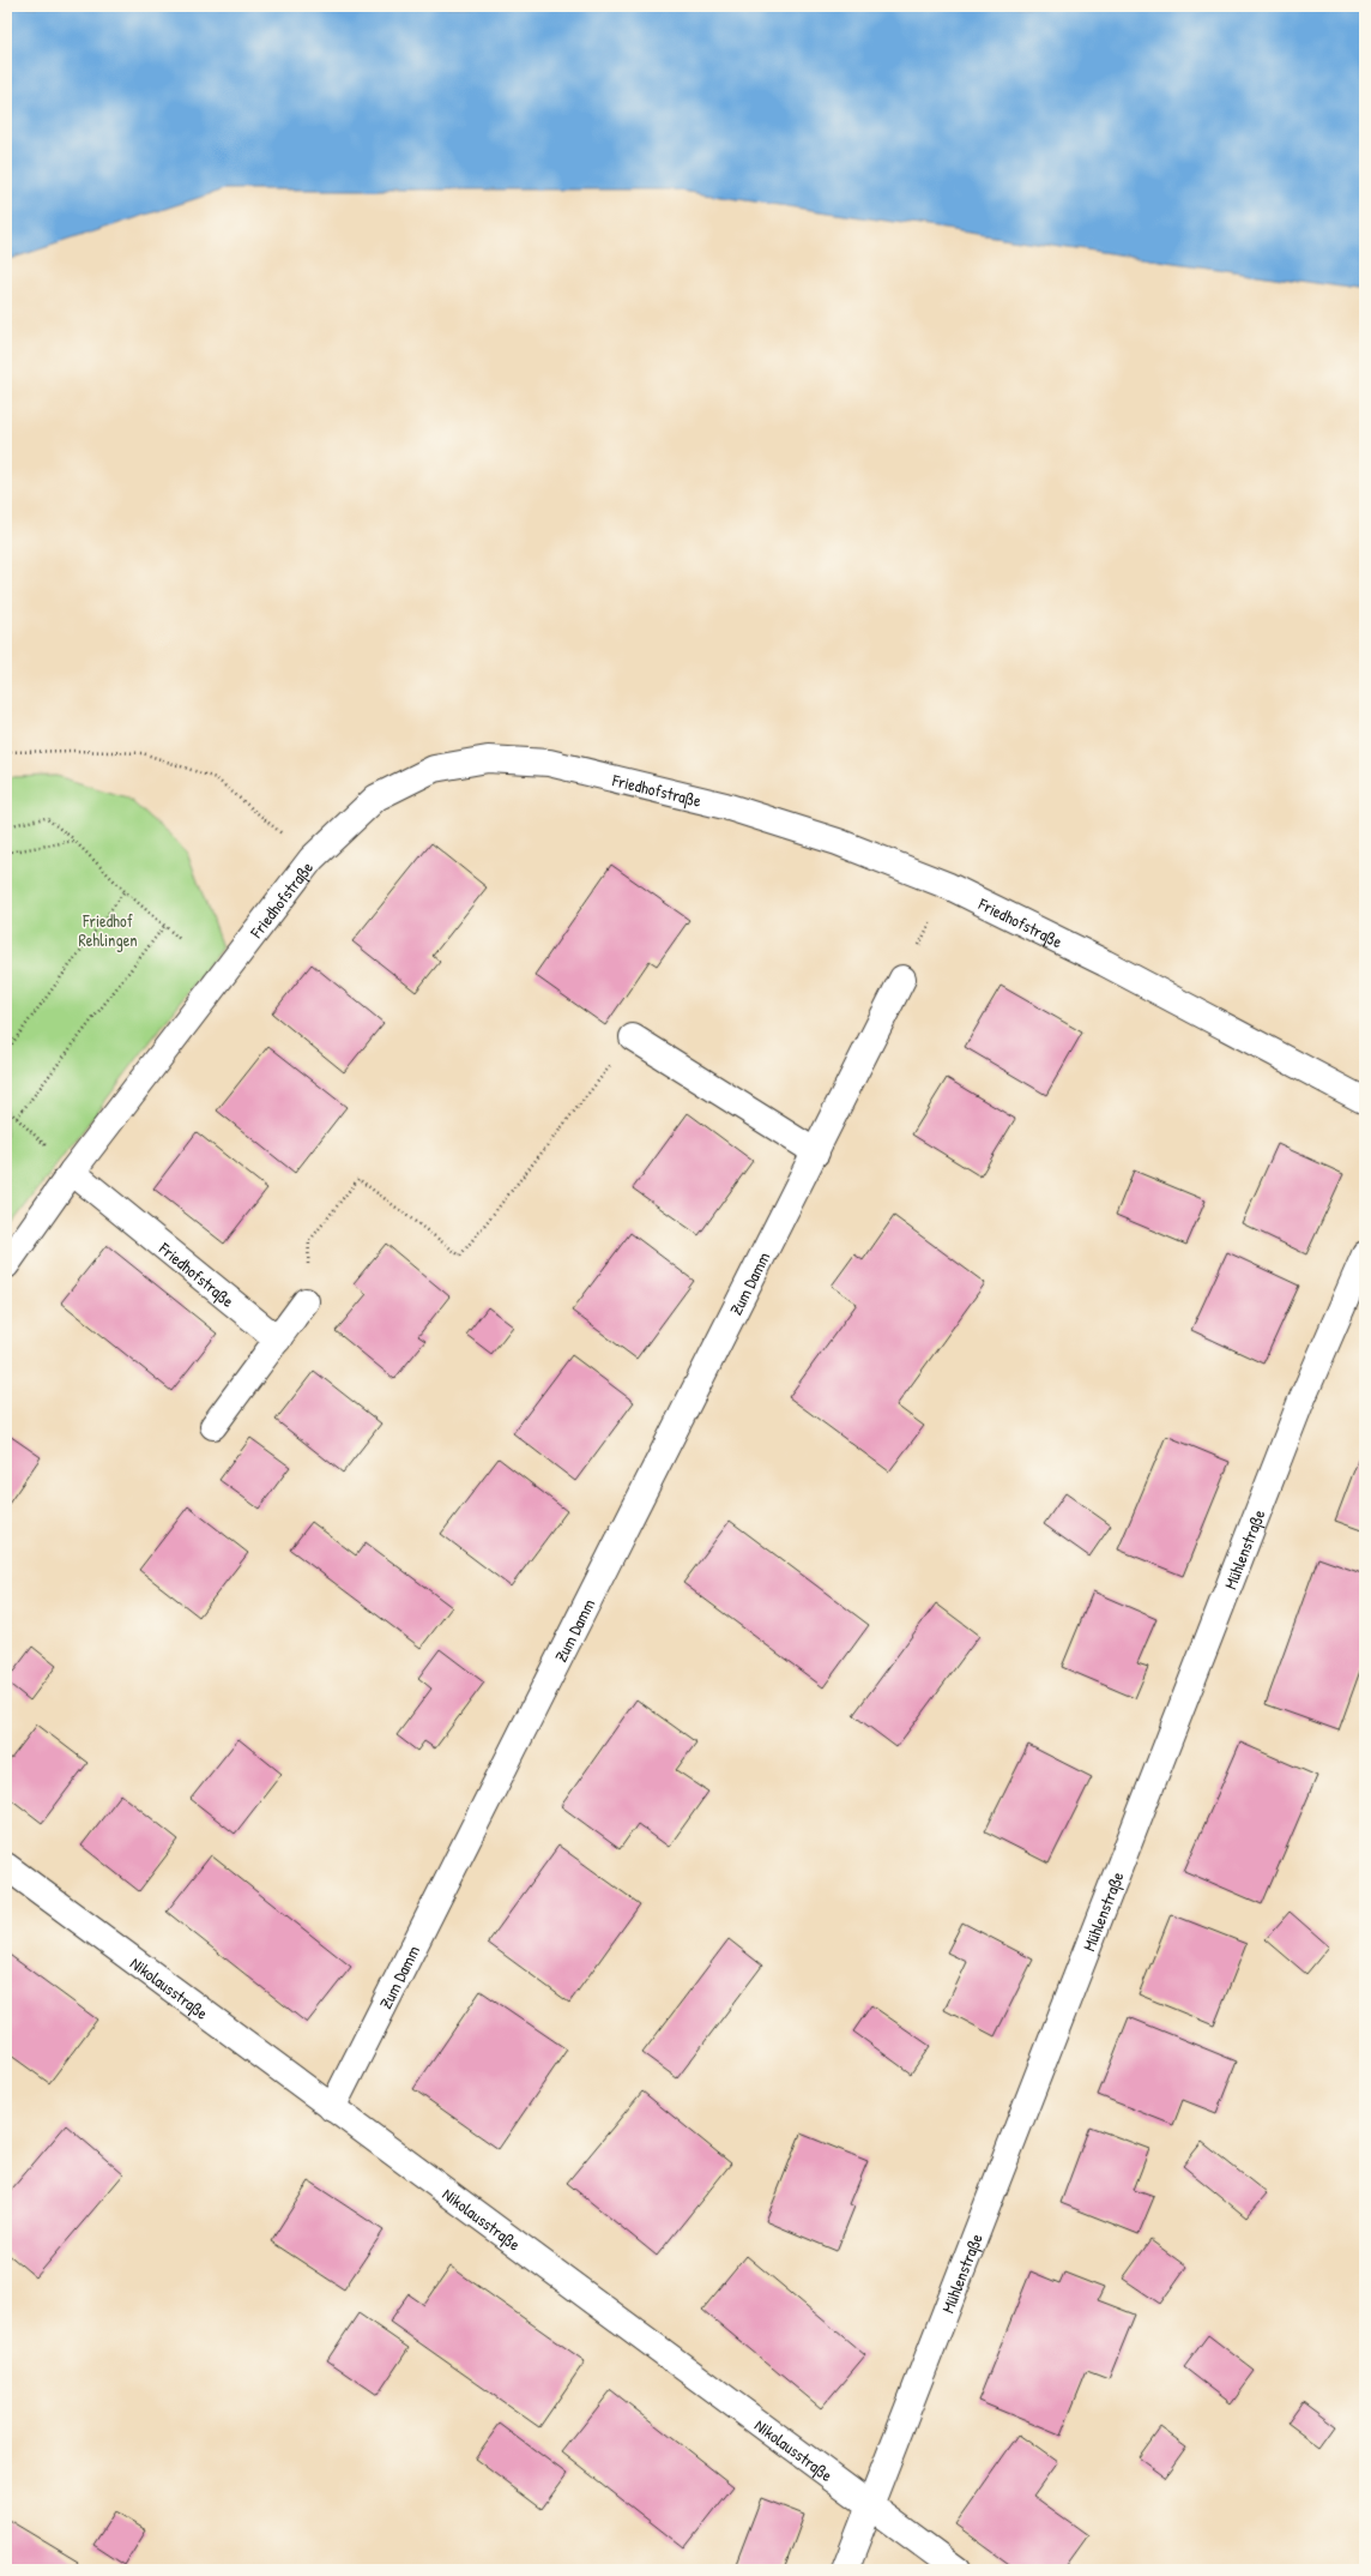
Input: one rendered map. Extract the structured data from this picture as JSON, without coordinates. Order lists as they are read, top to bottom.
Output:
{
  "streets": {
    "street": [
      "Friedhofstraße",
      "Zum Damm",
      "Mühlenstraße",
      "Nikolausstraße"
    ]
  },
  "crossings": [
    ["Zum Damm", "Nikolausstraße"],
    ["Mühlenstraße", "Nikolausstraße"]
  ],
  "parks": ["Friedhof Rehlingen"]
}
